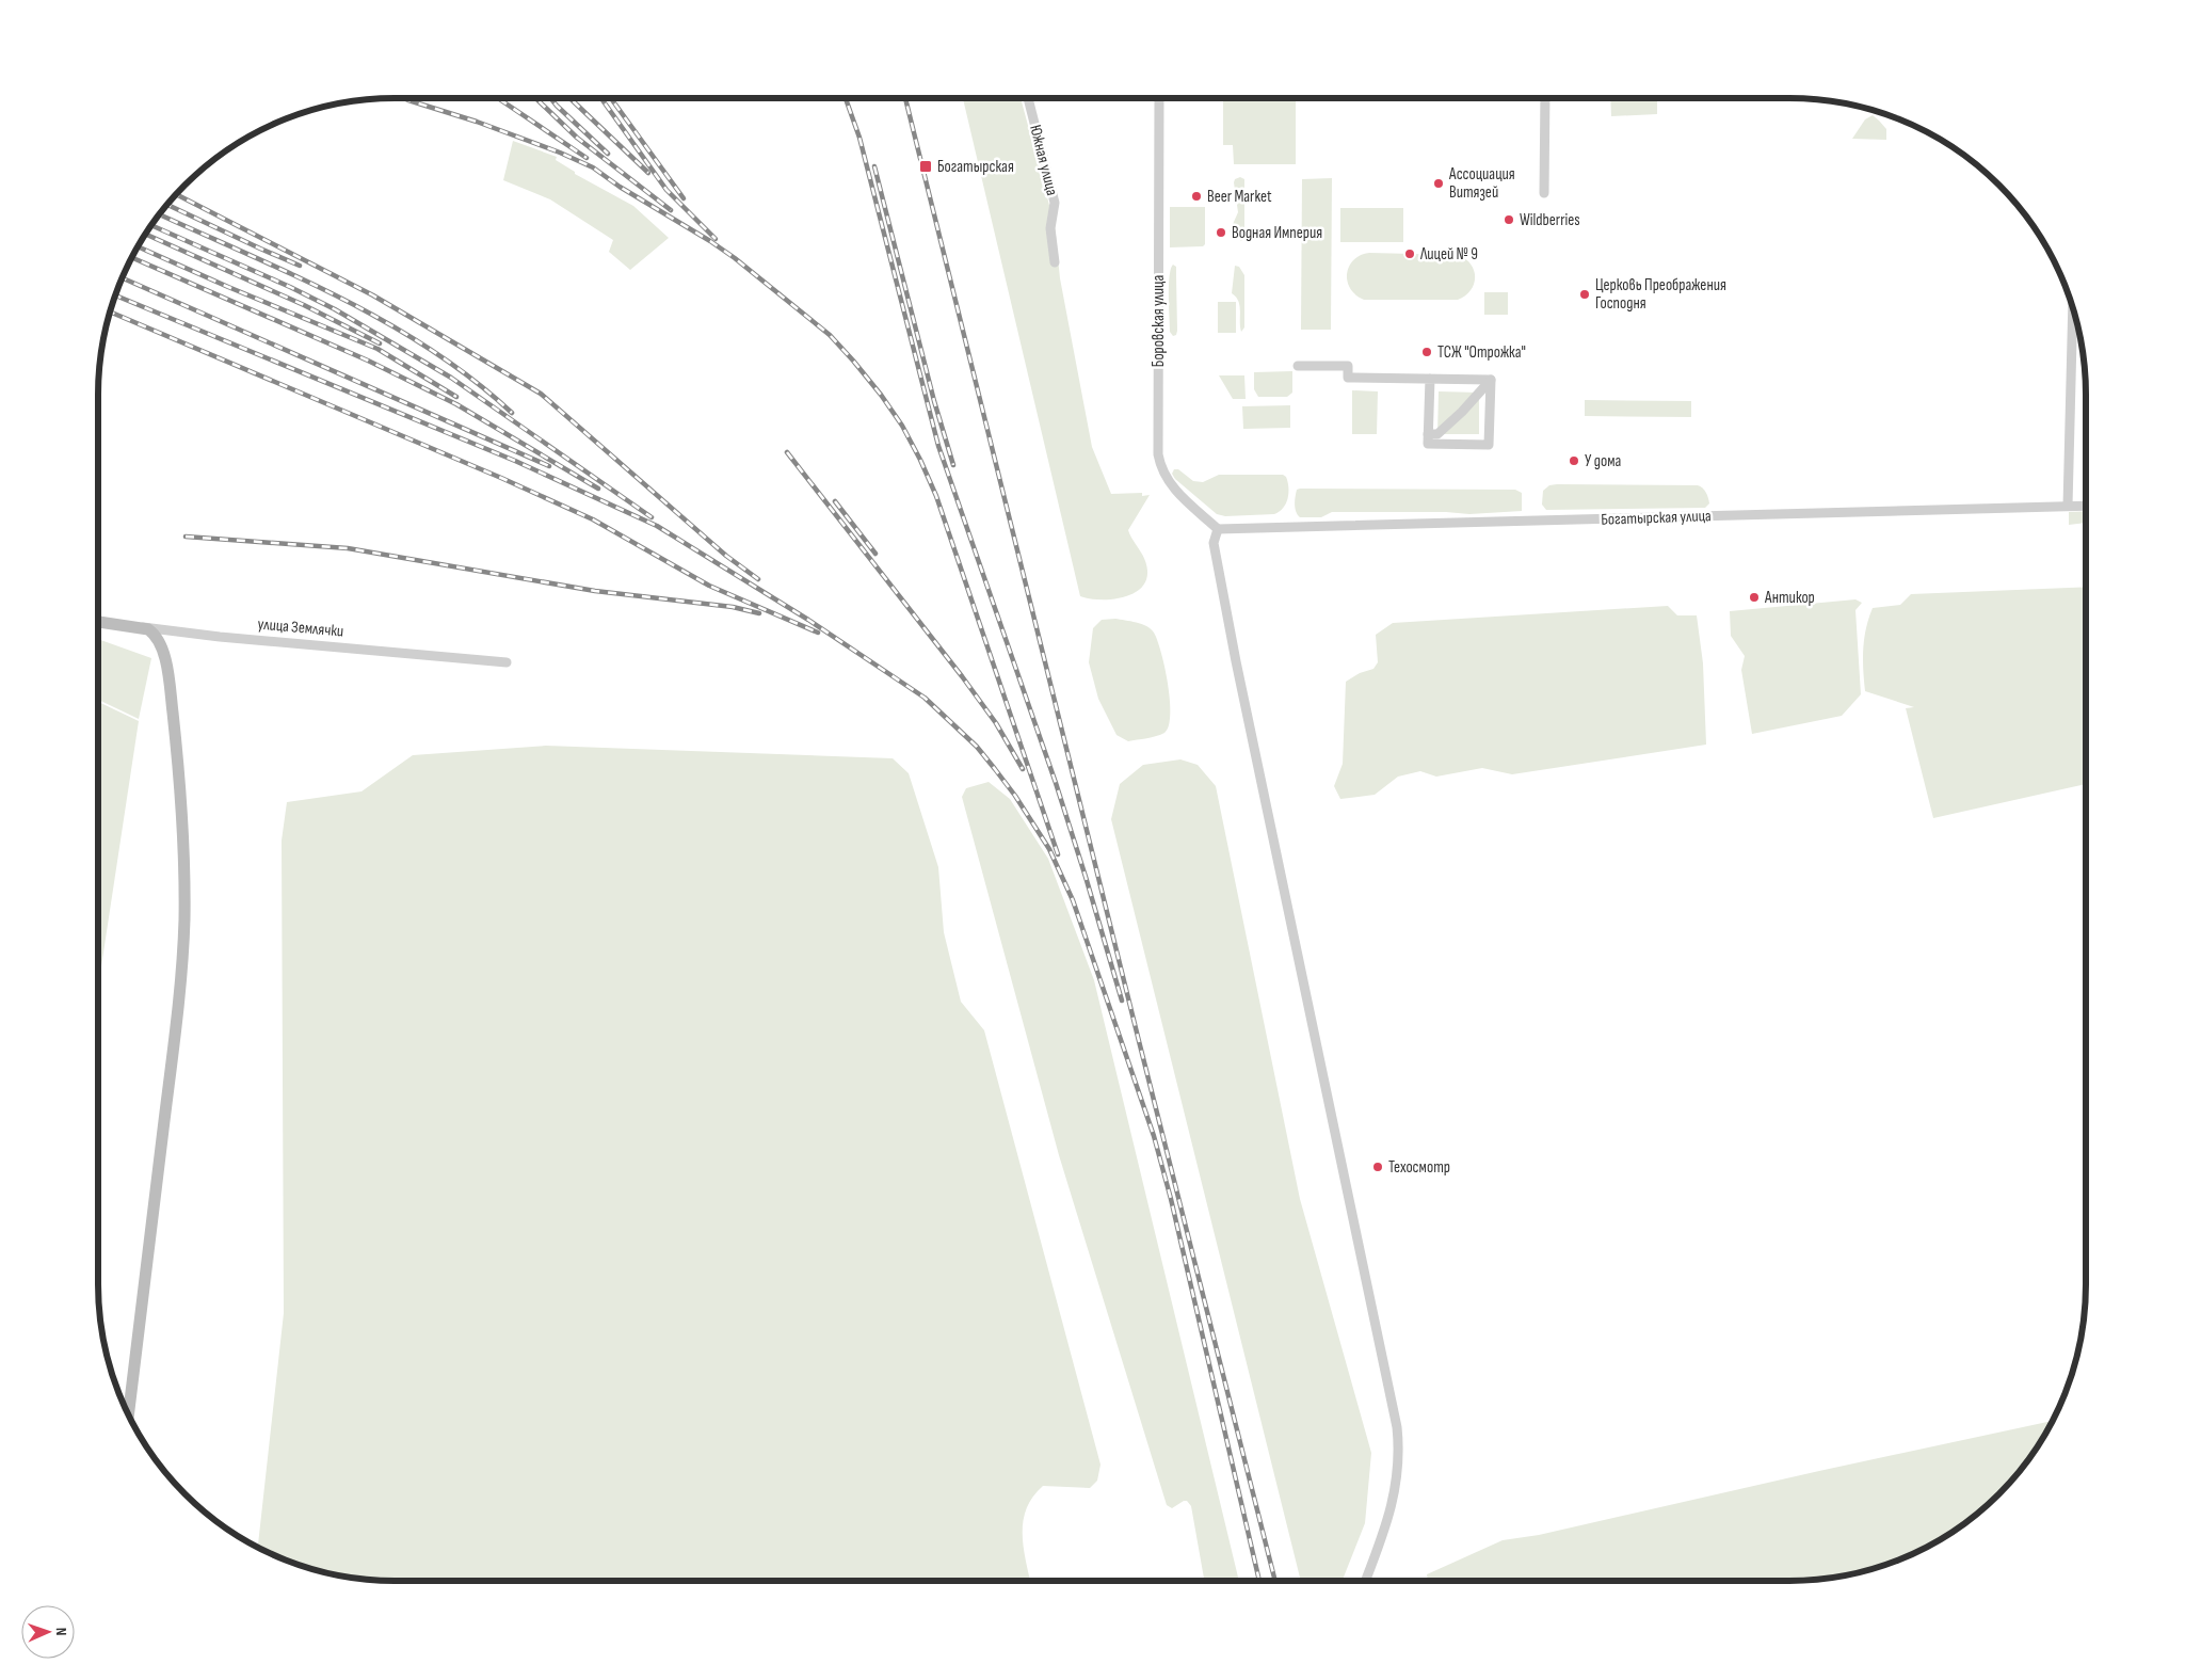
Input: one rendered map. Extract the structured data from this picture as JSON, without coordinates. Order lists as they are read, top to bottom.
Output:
{
  "streets": {
    "street": [
      "Южная улица",
      "Боровская улица",
      "Богатырская улица",
      "улица Землячки"
    ]
  },
  "crossings": [
    ["Боровская улица", "Богатырская улица"]
  ],
  "places": {
    "transit": ["Богатырская"],
    "other": [
      "Ассоциация Витязей",
      "Beer Market",
      "Wildberries",
      "Водная Империя",
      "Лицей № 9",
      "Церковь Преображения Господня",
      "ТСЖ \"Отрожка\"",
      "У дома",
      "Антикор",
      "Техосмотр"
    ]
  },
  "north": "right"
}
